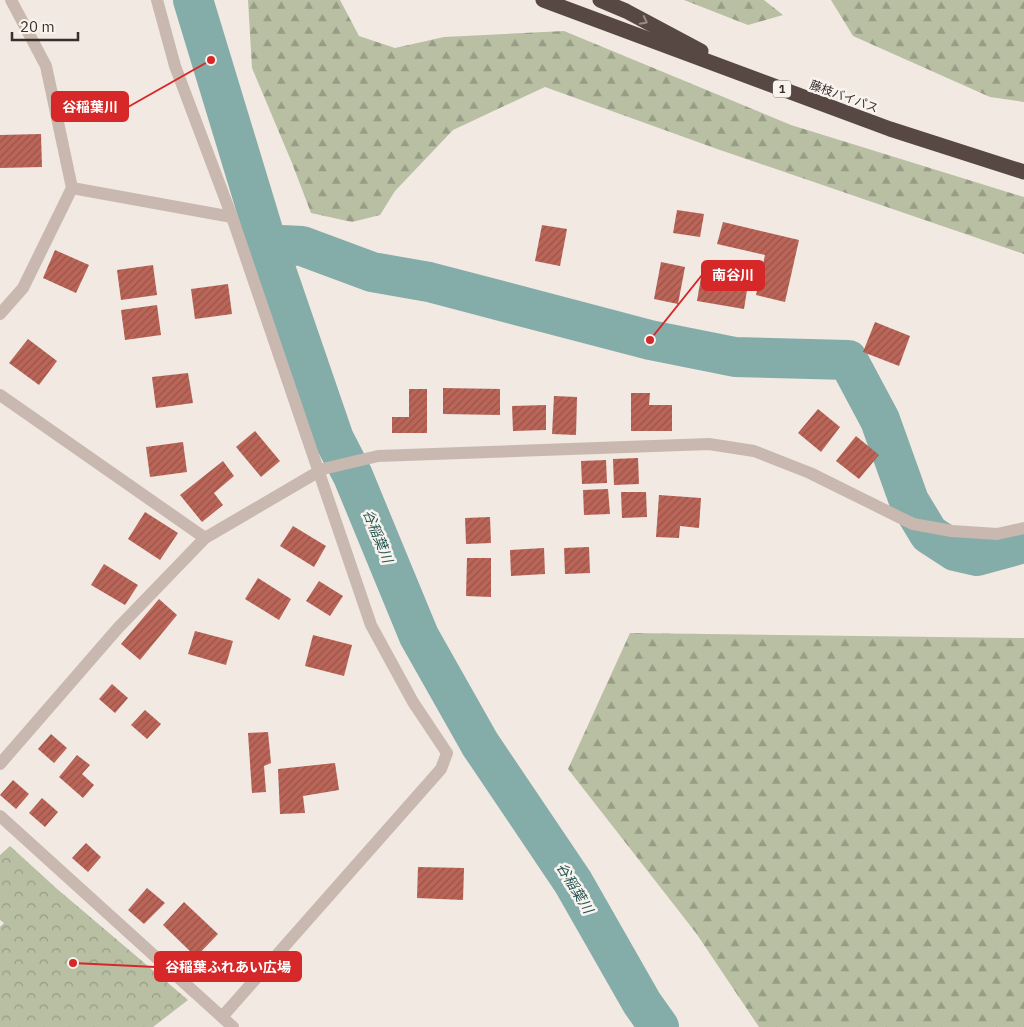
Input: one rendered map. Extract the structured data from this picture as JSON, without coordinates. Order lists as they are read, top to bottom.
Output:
{
  "streets": {
    "highway": ["1", "藤枝バイパス"]
  },
  "crossings": [
    ["1", "藤枝バイパス"]
  ],
  "water": ["谷稲葉川"],
  "places": ["谷稲葉川", "南谷川", "谷稲葉ふれあい広場"],
  "scale_bar": "20 m"
}
